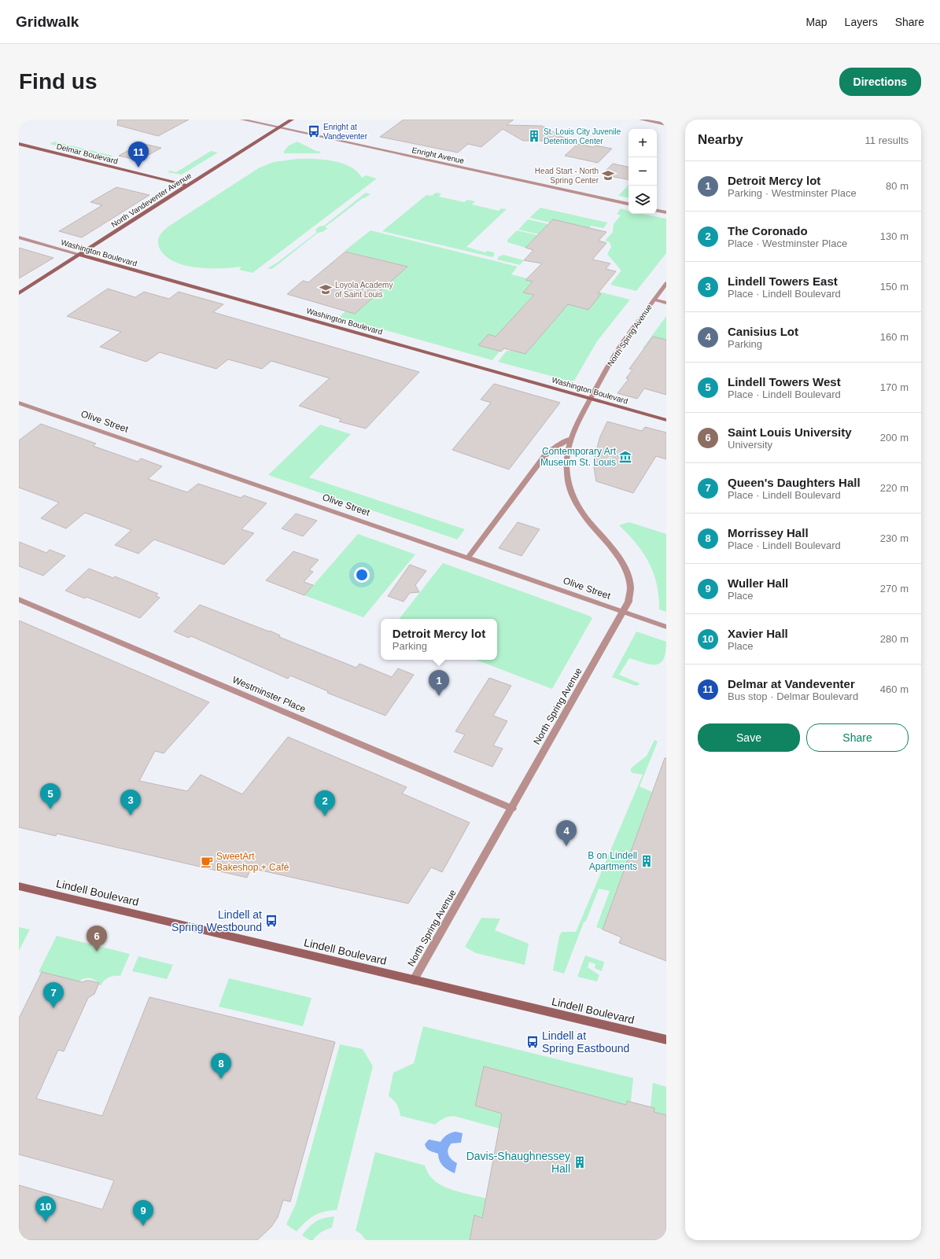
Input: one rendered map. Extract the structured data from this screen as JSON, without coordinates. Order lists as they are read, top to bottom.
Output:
{
  "streets": {
    "main road": [
      "Delmar Boulevard",
      "North Vandeventer Avenue",
      "Washington Boulevard",
      "Lindell Boulevard"
    ],
    "street": [
      "Enright Avenue",
      "North Spring Avenue",
      "Olive Street",
      "Westminster Place"
    ]
  },
  "crossings": [
    ["Delmar Boulevard", "North Vandeventer Avenue"],
    ["Enright Avenue", "North Vandeventer Avenue"],
    ["North Vandeventer Avenue", "Washington Boulevard"],
    ["Washington Boulevard", "North Spring Avenue"],
    ["North Spring Avenue", "Olive Street"],
    ["North Spring Avenue", "Westminster Place"],
    ["North Spring Avenue", "Lindell Boulevard"]
  ],
  "places": {
    "bus stop": ["Enright at Vandeventer", "Lindell at Spring Westbound", "Lindell at Spring Eastbound"],
    "building": ["St. Louis City Juvenile Detention Center", "B on Lindell Apartments", "Davis-Shaughnessey Hall"],
    "school or university": ["Head Start - North Spring Center", "Loyola Academy of Saint Louis"],
    "museum": ["Contemporary Art Museum St. Louis"],
    "cafe": ["SweetArt Bakeshop + Café"]
  },
  "page": {
    "header": "Gridwalk",
    "nav": ["Map", "Layers", "Share"],
    "buttons": [
      "Directions",
      ["Save", "Share"]
    ],
    "title": "Find us",
    "heading": ["Nearby", "11 results"],
    "map_buttons": ["+", "−"],
    "pins": [
      "11",
      "1",
      "5",
      "3",
      "2",
      "4",
      "6",
      "7",
      "8",
      "10",
      "9"
    ],
    "list": [
      {
        "mark": "1",
        "name": "Detroit Mercy lot",
        "note": "Parking · Westminster Place",
        "value": "80 m"
      },
      {
        "mark": "2",
        "name": "The Coronado",
        "note": "Place · Westminster Place",
        "value": "130 m"
      },
      {
        "mark": "3",
        "name": "Lindell Towers East",
        "note": "Place · Lindell Boulevard",
        "value": "150 m"
      },
      {
        "mark": "4",
        "name": "Canisius Lot",
        "note": "Parking",
        "value": "160 m"
      },
      {
        "mark": "5",
        "name": "Lindell Towers West",
        "note": "Place · Lindell Boulevard",
        "value": "170 m"
      },
      {
        "mark": "6",
        "name": "Saint Louis University",
        "note": "University",
        "value": "200 m"
      },
      {
        "mark": "7",
        "name": "Queen's Daughters Hall",
        "note": "Place · Lindell Boulevard",
        "value": "220 m"
      },
      {
        "mark": "8",
        "name": "Morrissey Hall",
        "note": "Place · Lindell Boulevard",
        "value": "230 m"
      },
      {
        "mark": "9",
        "name": "Wuller Hall",
        "note": "Place",
        "value": "270 m"
      },
      {
        "mark": "10",
        "name": "Xavier Hall",
        "note": "Place",
        "value": "280 m"
      },
      {
        "mark": "11",
        "name": "Delmar at Vandeventer",
        "note": "Bus stop · Delmar Boulevard",
        "value": "460 m"
      }
    ],
    "popup": ["Detroit Mercy lot", "Parking"]
  }
}
